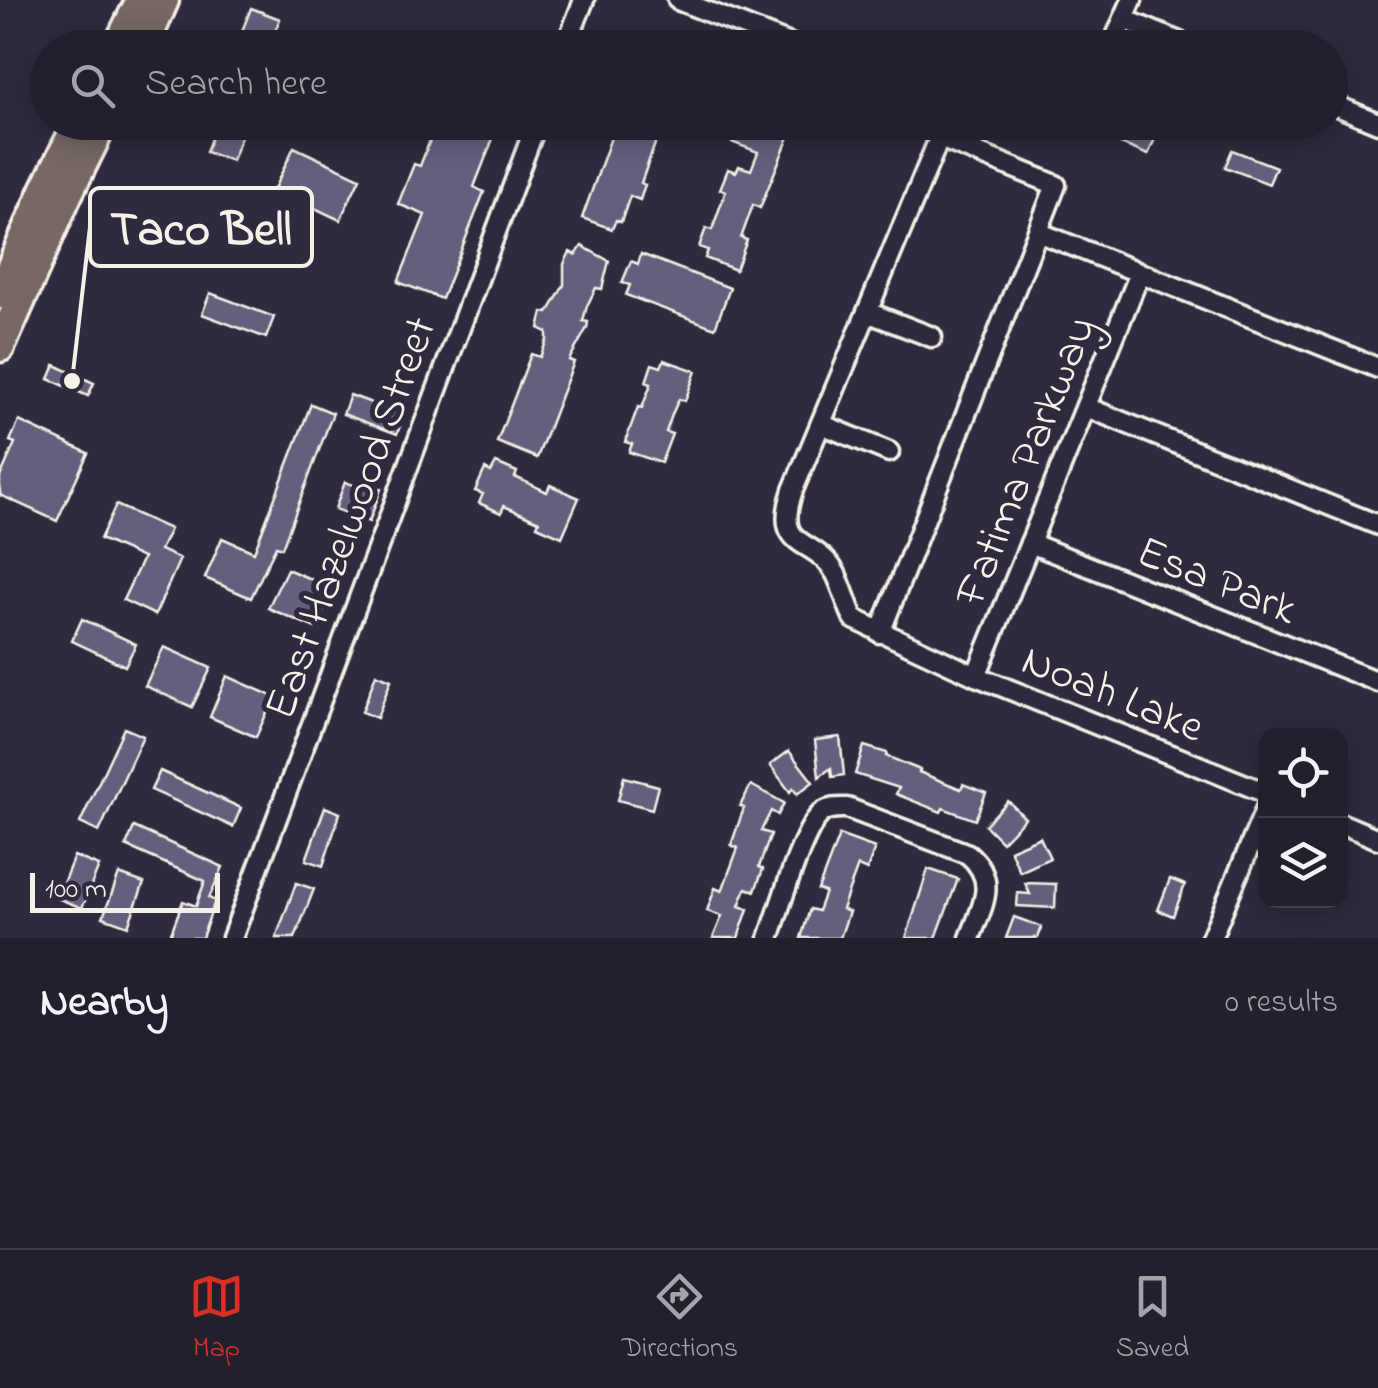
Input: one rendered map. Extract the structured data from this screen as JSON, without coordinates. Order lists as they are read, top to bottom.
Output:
{
  "streets": {
    "street": [
      "Fatima Parkway",
      "East Hazelwood Street",
      "Esa Park",
      "Noah Lake"
    ]
  },
  "crossings": [
    ["Fatima Parkway", "Esa Park"],
    ["Fatima Parkway", "Noah Lake"]
  ],
  "places": ["Taco Bell"],
  "scale_bar": "100 m",
  "page": {
    "search": "Search here",
    "scale": "100 m",
    "heading": ["Nearby", "0 results"],
    "nav": ["Map", "Directions", "Saved"]
  }
}
